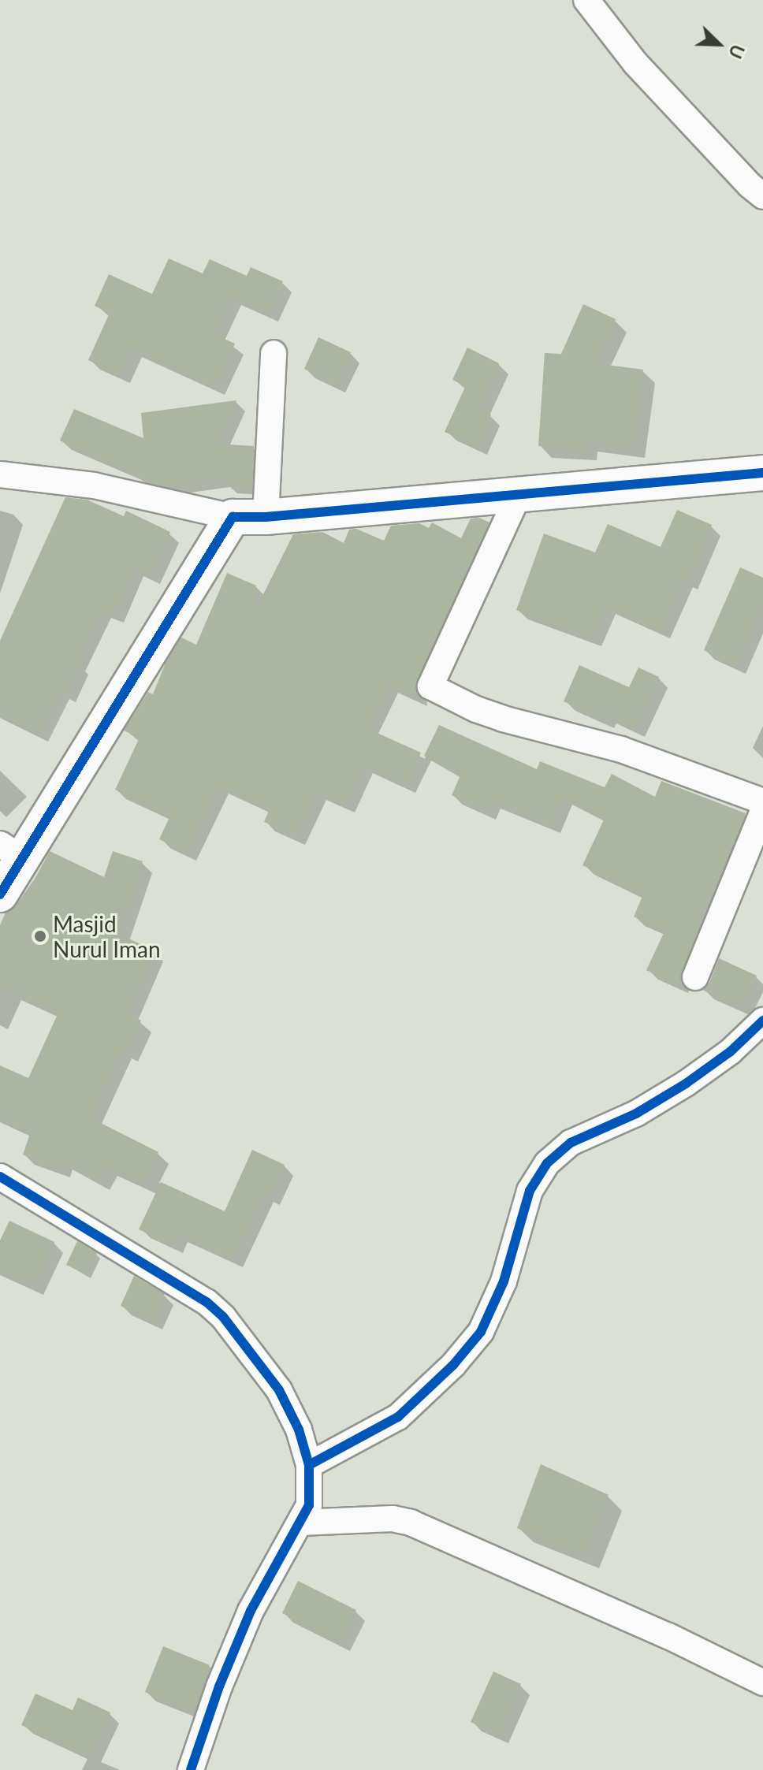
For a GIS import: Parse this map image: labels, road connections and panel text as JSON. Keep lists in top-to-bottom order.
{
  "places": ["Masjid Nurul Iman"],
  "north": "bottom right"
}
